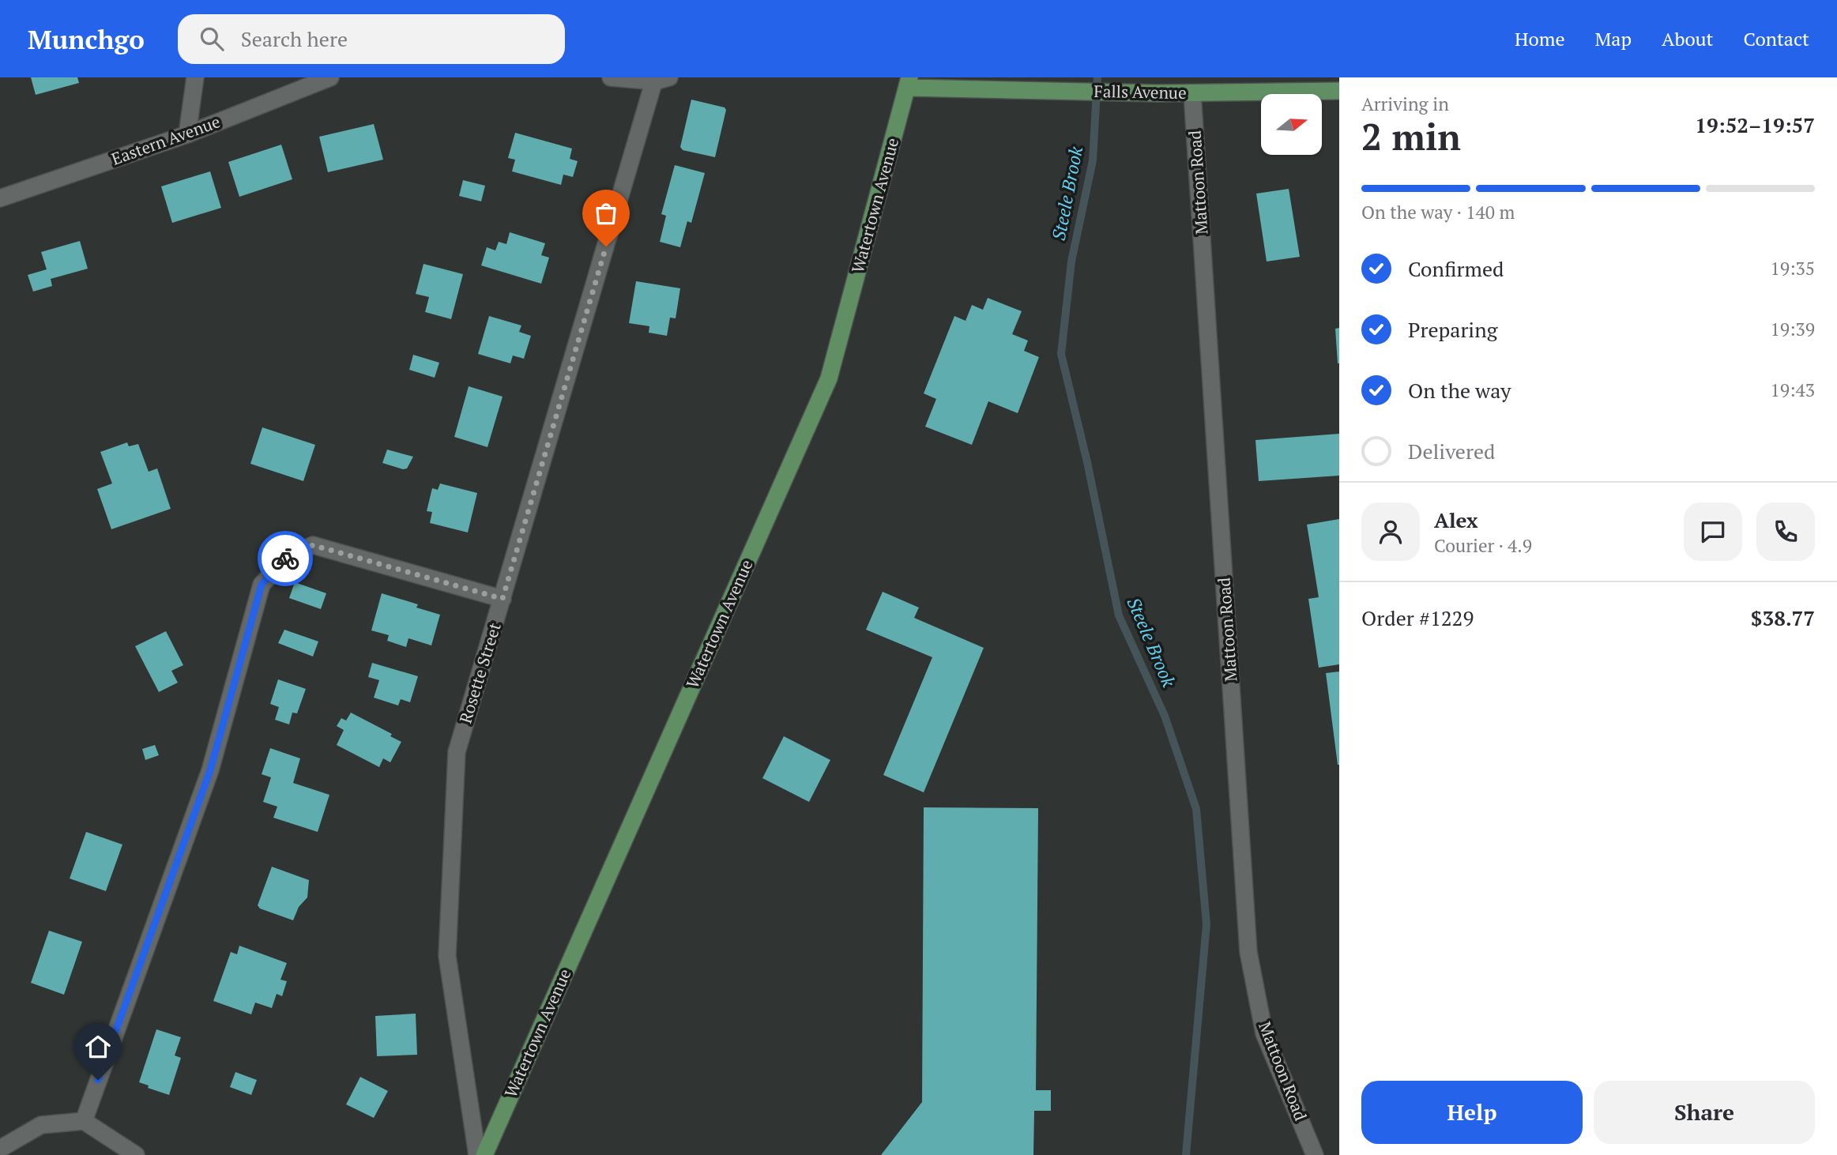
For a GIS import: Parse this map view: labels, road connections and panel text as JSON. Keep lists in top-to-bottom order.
{
  "streets": {
    "main road": ["Falls Avenue", "Watertown Avenue"],
    "street": ["Eastern Avenue", "Mattoon Road", "Rosette Street"]
  },
  "crossings": [
    ["Falls Avenue", "Mattoon Road"],
    ["Falls Avenue", "Watertown Avenue"]
  ],
  "water": ["Steele Brook"],
  "north": "right",
  "page": {
    "header": "Munchgo",
    "search": "Search here",
    "nav": [
      "Home",
      "Map",
      "About",
      "Contact"
    ],
    "heading": ["2 min", "Arriving in", "19:52–19:57"],
    "panel": [
      "Alex",
      "Courier · 4.9",
      "Order #1229",
      "$38.77"
    ],
    "bar": "On the way · 140 m",
    "list": [
      ["Confirmed", "19:35"],
      ["Preparing", "19:39"],
      ["On the way", "19:43"],
      "Delivered"
    ],
    "buttons": ["Help", "Share"]
  }
}
